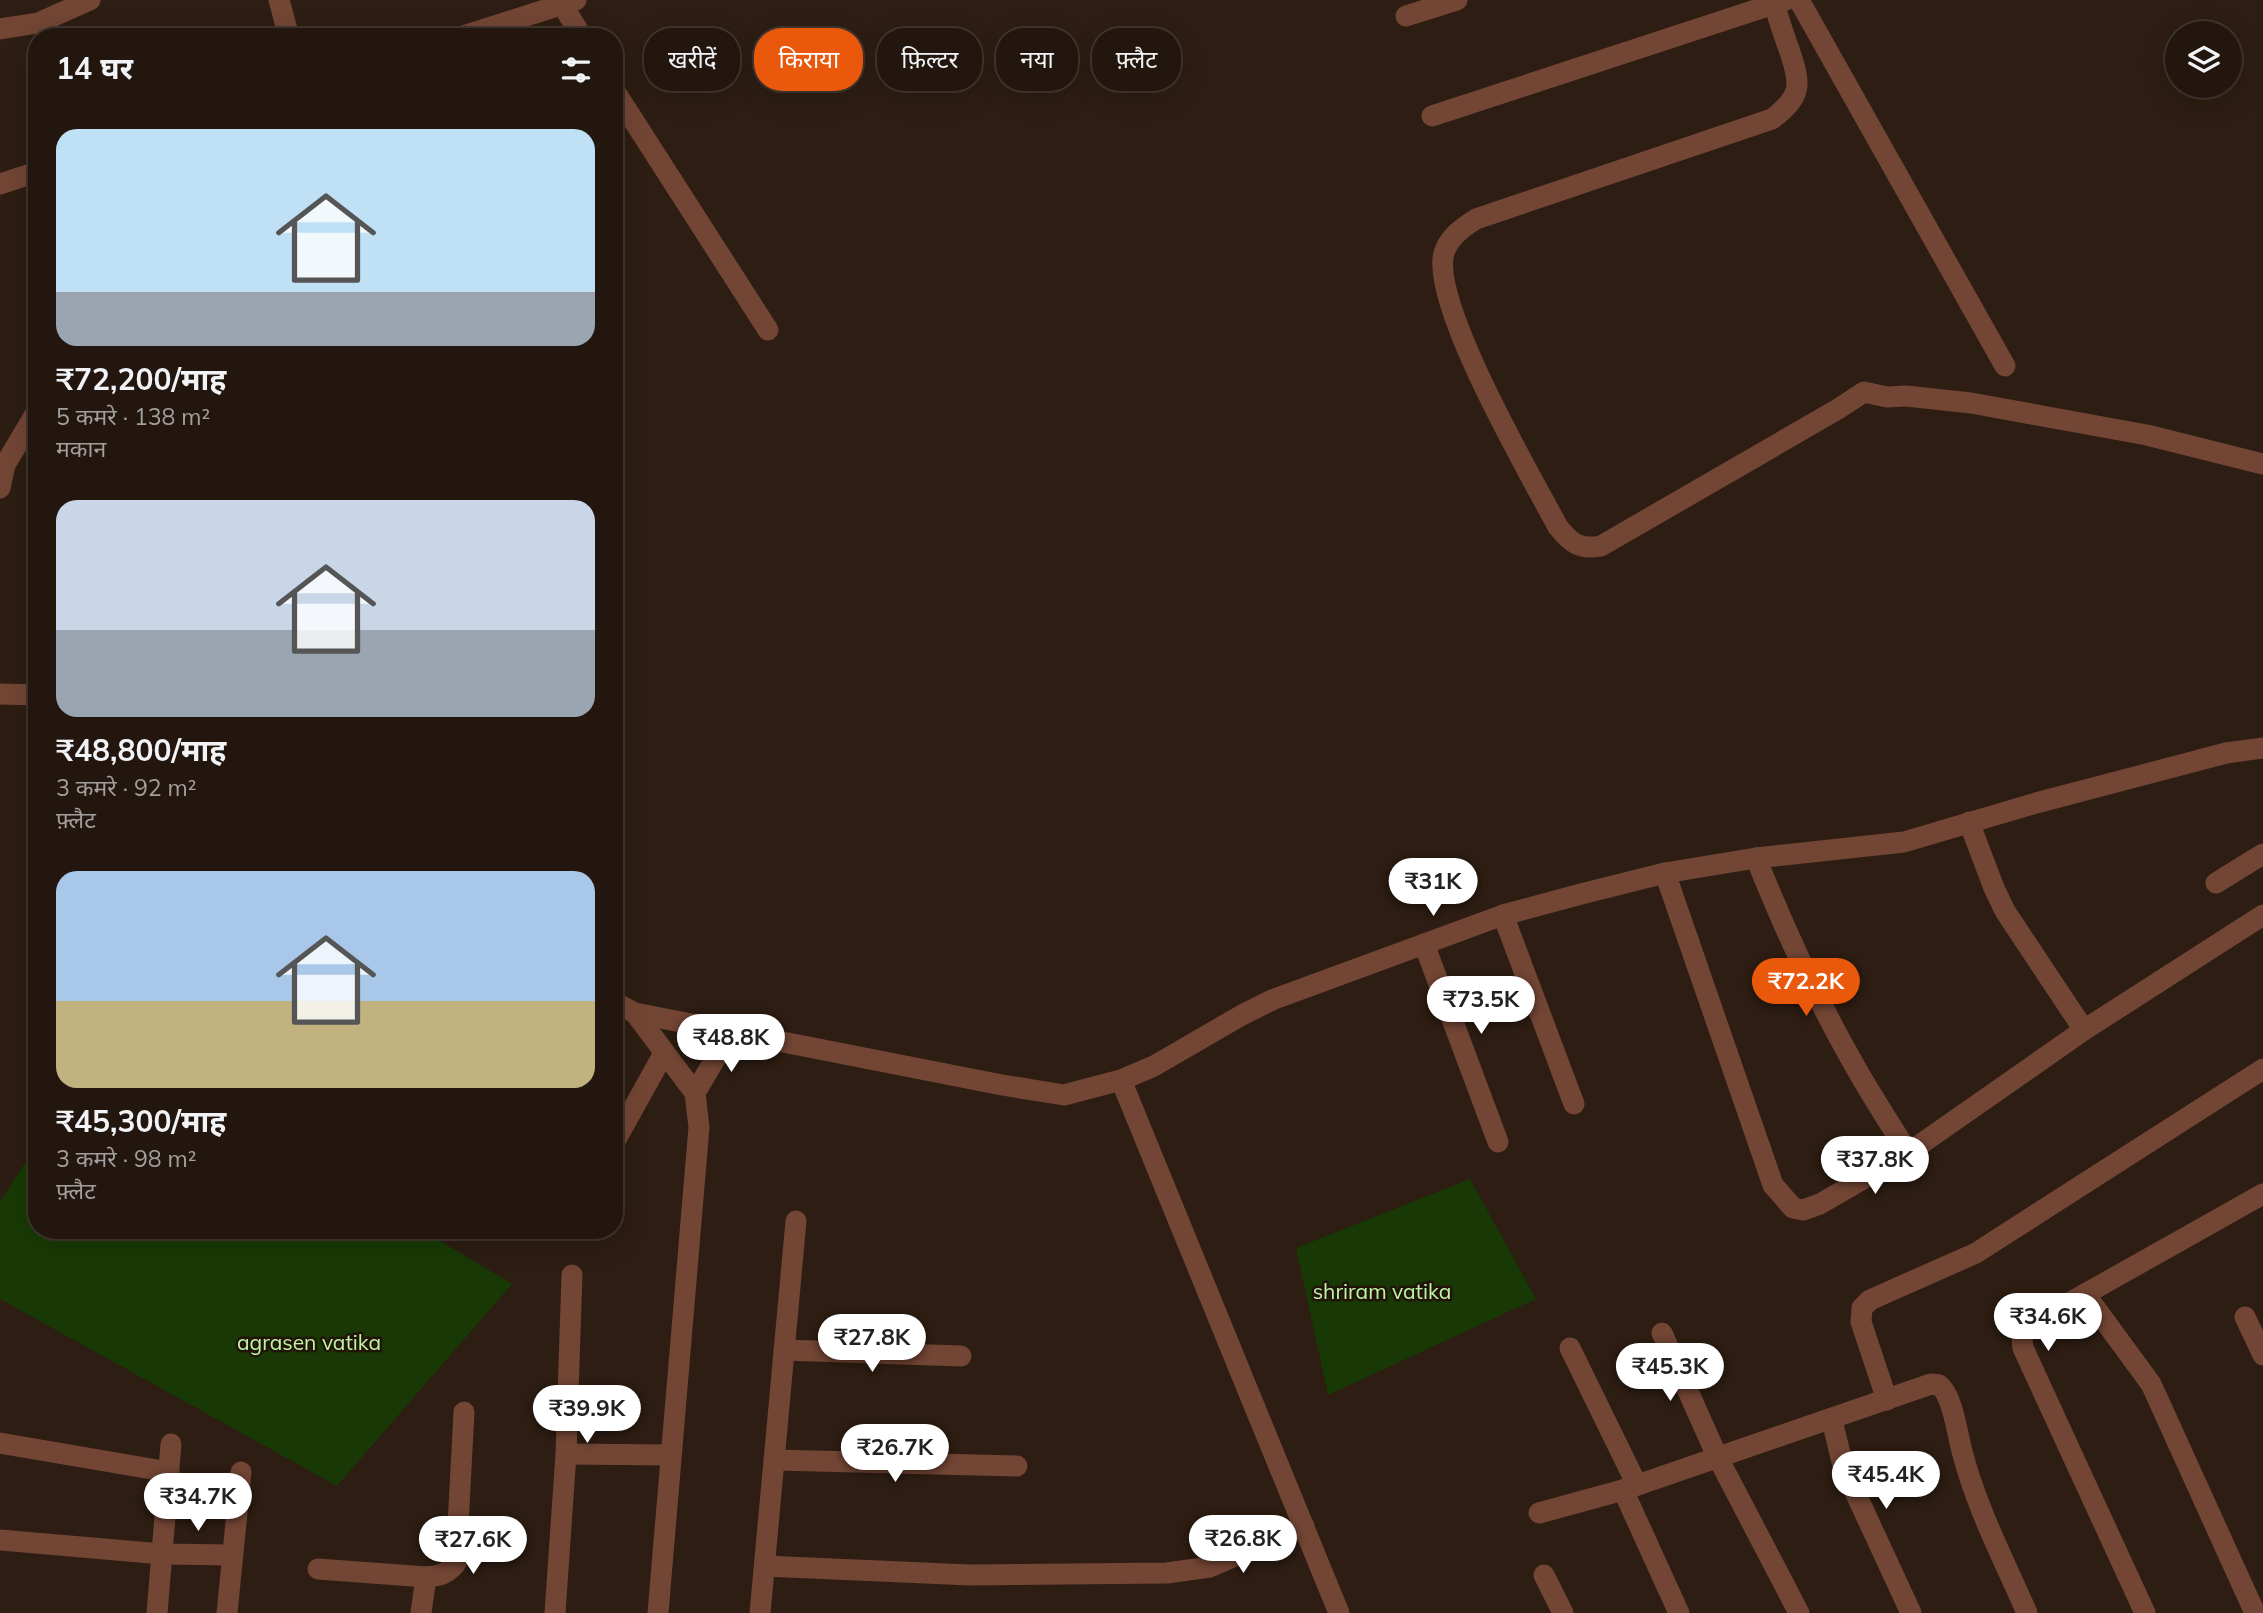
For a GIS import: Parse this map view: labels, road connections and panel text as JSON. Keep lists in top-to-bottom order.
{
  "parks": ["shriram vatika", "agrasen vatika"],
  "page": {
    "chip": [
      "खरीदें",
      "किराया",
      "फ़िल्टर",
      "नया",
      "फ़्लैट"
    ],
    "heading": "14 घर",
    "list": [
      {
        "name": "₹72,200/माह",
        "note": "5 कमरे · 138 m² · मकान"
      },
      {
        "name": "₹48,800/माह",
        "note": "3 कमरे · 92 m² · फ़्लैट"
      },
      {
        "name": "₹45,300/माह",
        "note": "3 कमरे · 98 m² · फ़्लैट"
      }
    ],
    "price": [
      "₹31K",
      "₹72.2K",
      "₹73.5K",
      "₹48.8K",
      "₹37.8K",
      "₹34.6K",
      "₹27.8K",
      "₹45.3K",
      "₹39.9K",
      "₹26.7K",
      "₹45.4K",
      "₹34.7K",
      "₹26.8K",
      "₹27.6K"
    ]
  }
}
